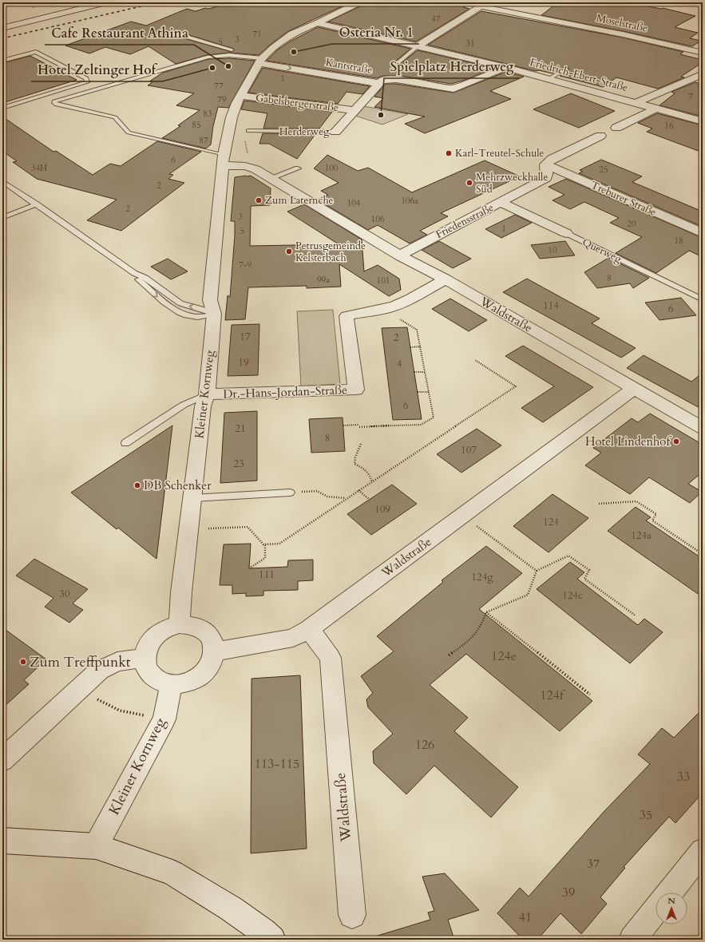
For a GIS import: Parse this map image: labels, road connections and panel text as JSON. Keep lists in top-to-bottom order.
{
  "streets": {
    "street": [
      "Moselstraße",
      "Kantstraße",
      "Friedrich-Ebert-Straße",
      "Gabelsbergerstraße",
      "Herderweg",
      "Treburer Straße",
      "Friedensstraße",
      "Querweg",
      "Waldstraße",
      "Dr.-Hans-Jordan-Straße",
      "Kleiner Kornweg"
    ]
  },
  "crossings": [
    ["Kantstraße", "Friedrich-Ebert-Straße"],
    ["Kantstraße", "Herderweg"],
    ["Gabelsbergerstraße", "Herderweg"],
    ["Treburer Straße", "Friedensstraße"],
    ["Friedensstraße", "Querweg"],
    ["Friedensstraße", "Waldstraße"],
    ["Waldstraße", "Dr.-Hans-Jordan-Straße"],
    ["Waldstraße", "Kleiner Kornweg"],
    ["Dr.-Hans-Jordan-Straße", "Kleiner Kornweg"]
  ],
  "one_way": ["Kantstraße"],
  "places": [
    "Osteria Nr. 1",
    "Cafe Restaurant Athina",
    "Hotel Zeltinger Hof",
    "Spielplatz Herderweg",
    "Karl-Treutel-Schule",
    "Mehrzweckhalle Süd",
    "Zum Laternche",
    "Petrusgemeinde Kelsterbach",
    "Hotel Lindenhof",
    "DB Schenker",
    "Zum Treffpunkt"
  ],
  "house_numbers": [
    "47",
    "71",
    "3",
    "5",
    "31",
    "1",
    "77",
    "7",
    "79",
    "83",
    "85",
    "16",
    "87",
    "6",
    "34H",
    "100",
    "25",
    "2",
    "106a",
    "104",
    "2",
    "3",
    "106",
    "20",
    "1",
    "5",
    "18",
    "10",
    "7-9",
    "8",
    "99a",
    "101",
    "114",
    "6",
    "17",
    "2",
    "19",
    "4",
    "6",
    "21",
    "8",
    "107",
    "23",
    "109",
    "124",
    "124a",
    "111",
    "124g",
    "30",
    "124c",
    "124e",
    "124f",
    "126",
    "113-115",
    "33",
    "35",
    "37",
    "39",
    "41"
  ],
  "north": "top"
}
